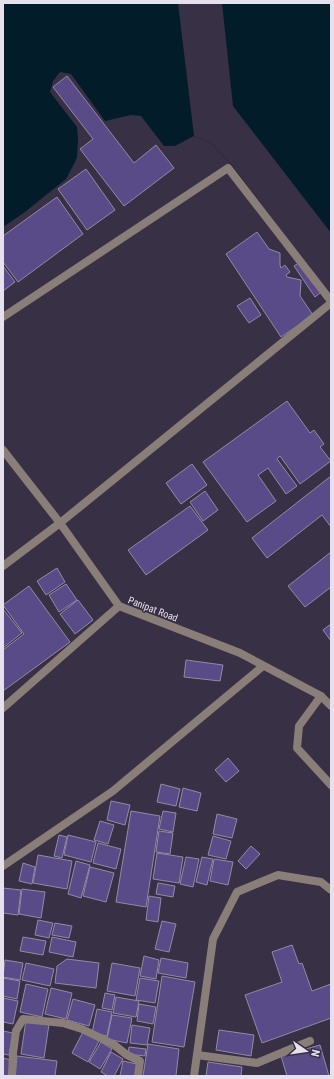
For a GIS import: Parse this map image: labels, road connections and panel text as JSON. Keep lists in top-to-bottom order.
{
  "streets": {
    "street": ["Panipat Road"]
  },
  "north": "right"
}
